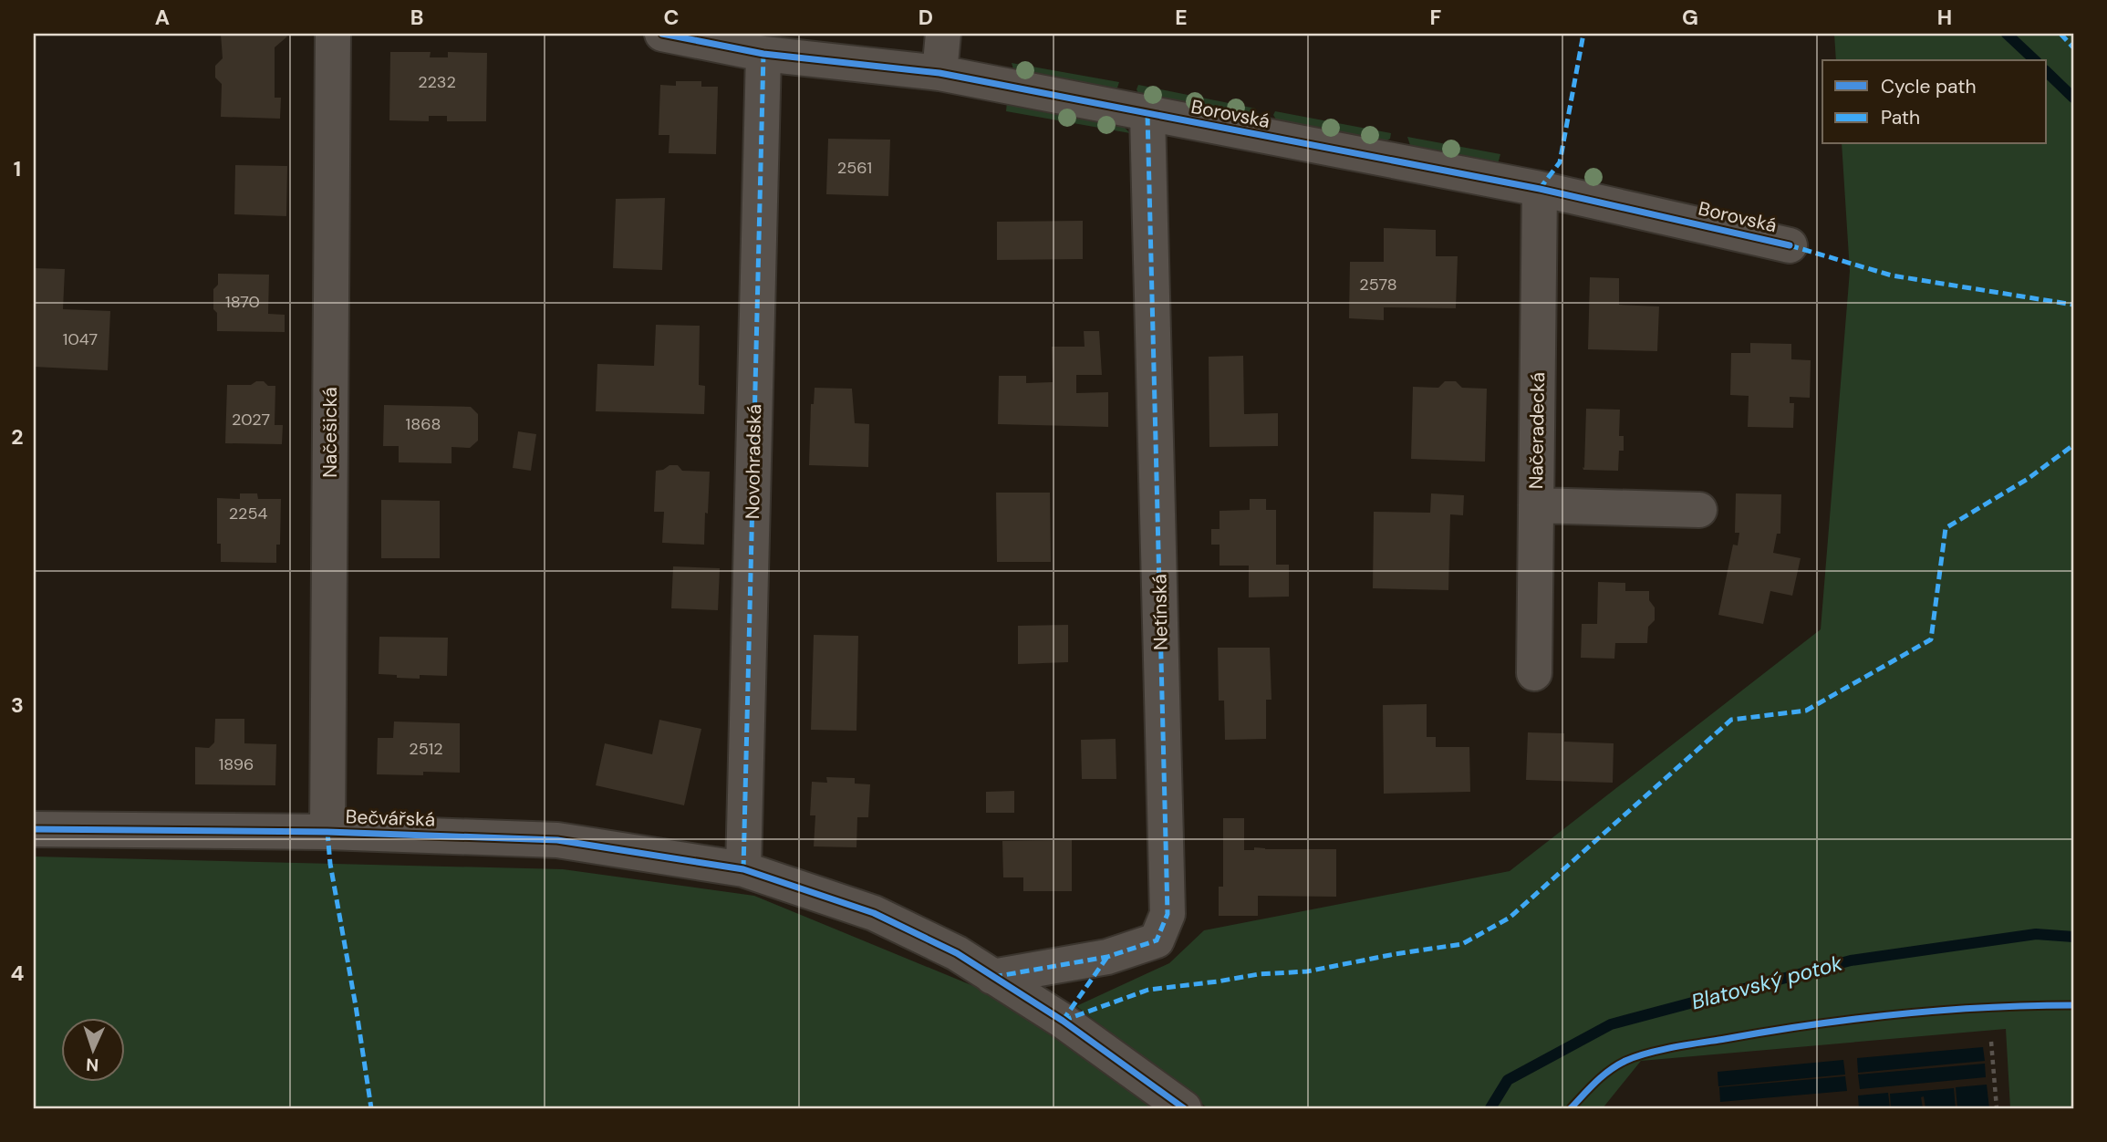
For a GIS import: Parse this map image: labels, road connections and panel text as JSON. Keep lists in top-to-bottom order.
{
  "streets": {
    "street": [
      "Borovská",
      "Načeradecká",
      "Načešická",
      "Novohradská",
      "Netínská",
      "Bečvářská"
    ]
  },
  "crossings": [
    ["Borovská", "Načeradecká"],
    ["Borovská", "Novohradská"],
    ["Borovská", "Netínská"],
    ["Načešická", "Bečvářská"],
    ["Novohradská", "Bečvářská"],
    ["Netínská", "Bečvářská"]
  ],
  "water": ["Blatovský potok"],
  "house_numbers": [
    "2232",
    "2561",
    "2578",
    "1870",
    "1047",
    "2027",
    "1868",
    "2254",
    "2512",
    "1896"
  ],
  "legend": ["Cycle path", "Path"],
  "north": "bottom",
  "grid": {
    "columns": [
      "A",
      "B",
      "C",
      "D",
      "E",
      "F",
      "G",
      "H"
    ],
    "rows": [
      "1",
      "2",
      "3",
      "4"
    ]
  }
}
